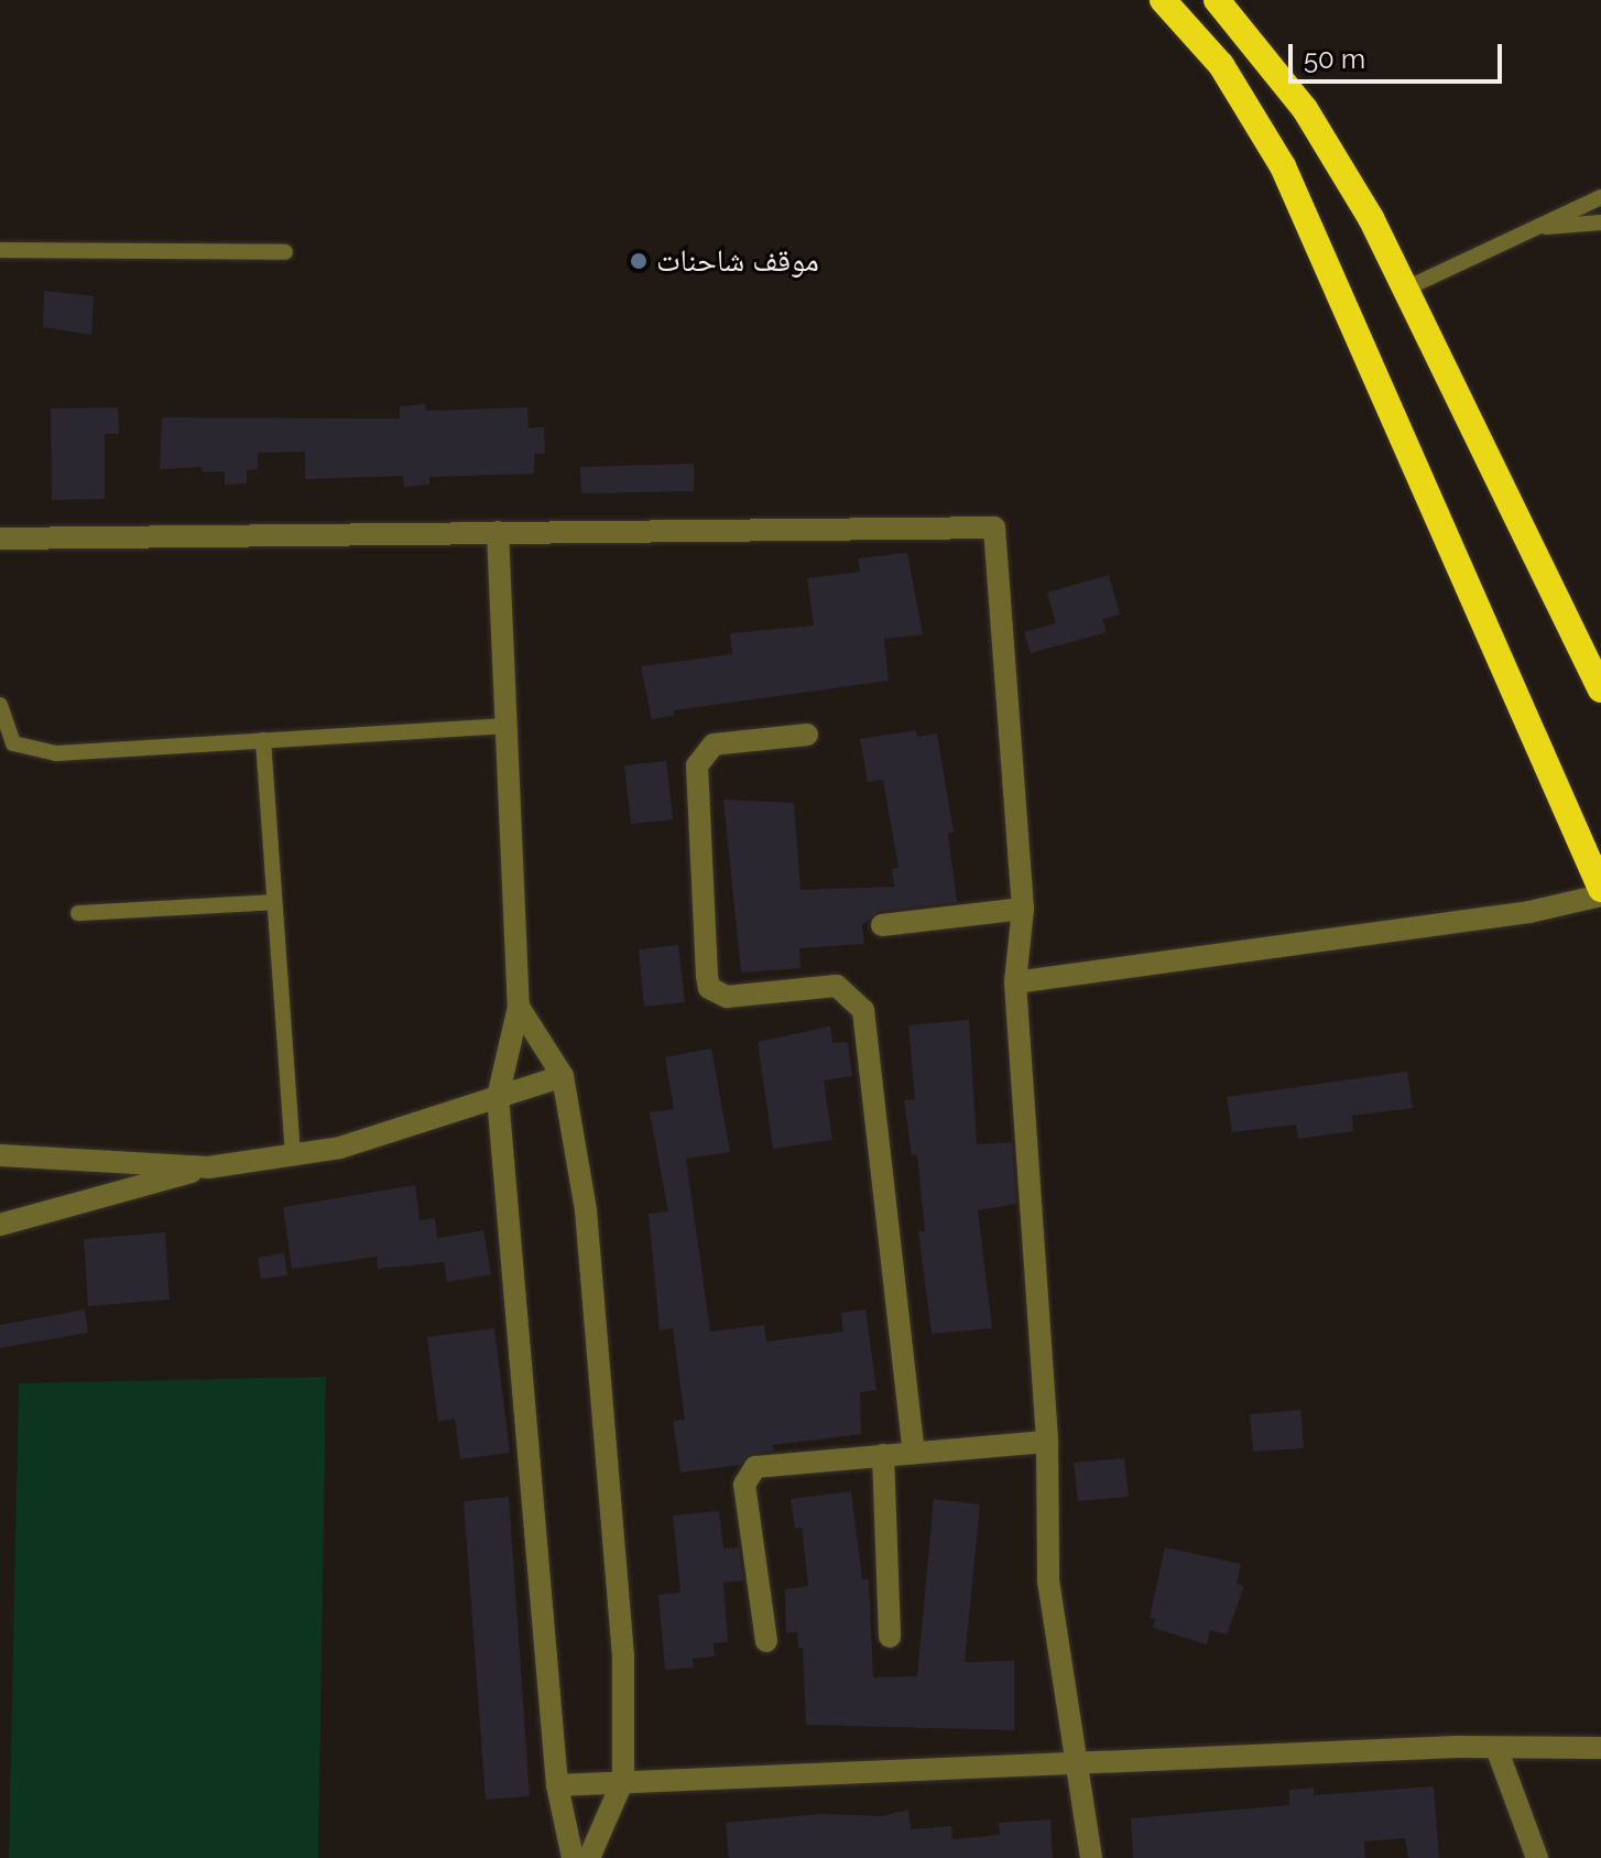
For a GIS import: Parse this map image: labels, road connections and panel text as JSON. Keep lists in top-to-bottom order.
{
  "places": ["موقف شاحنات"],
  "scale_bar": "50 m"
}
